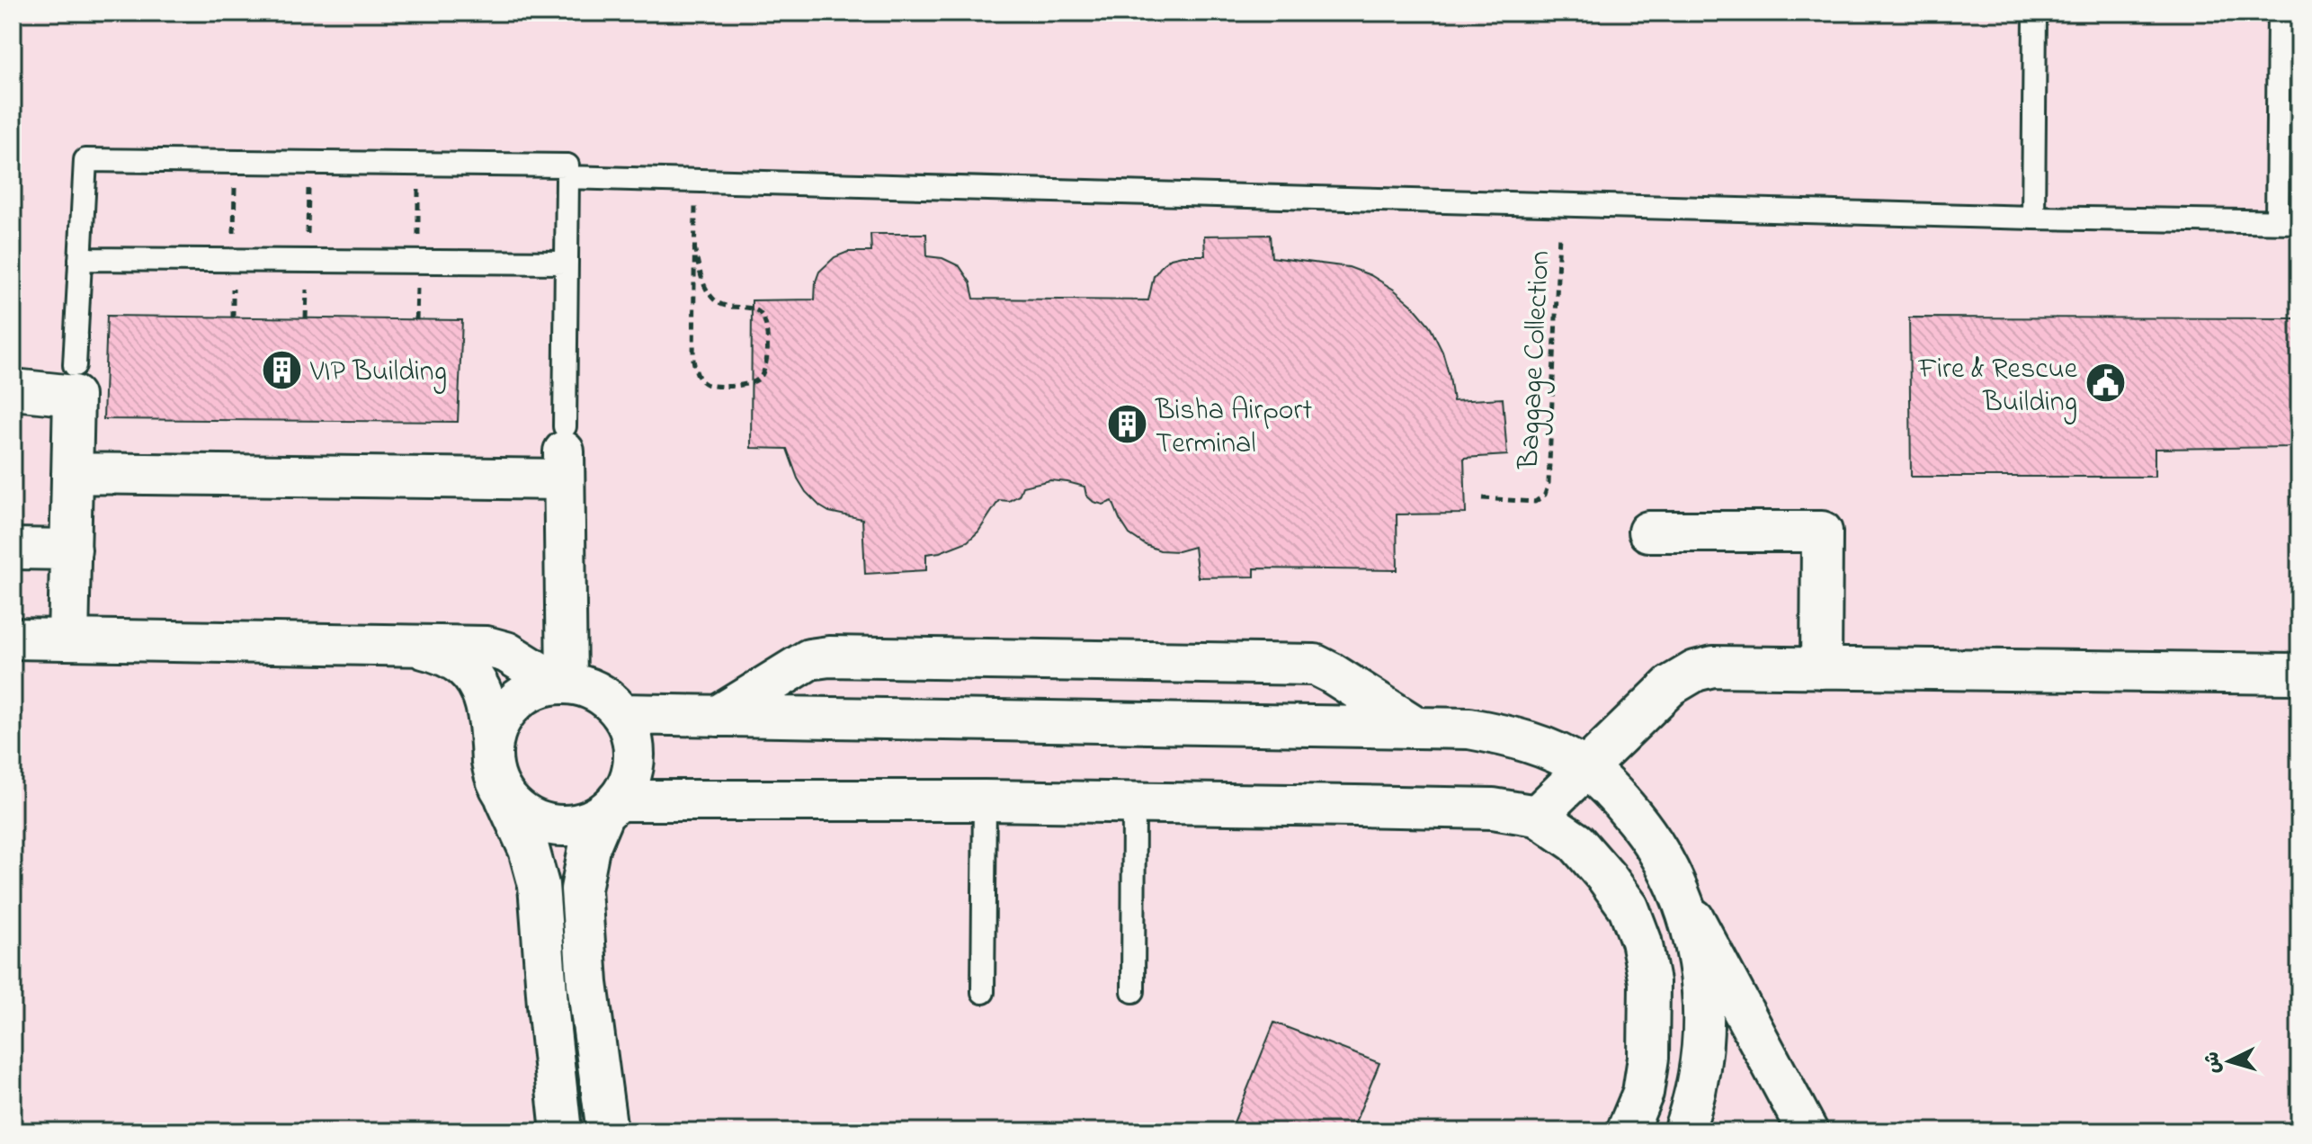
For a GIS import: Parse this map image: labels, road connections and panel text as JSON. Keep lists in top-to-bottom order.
{
  "streets": {
    "path": ["Baggage Collection"]
  },
  "places": {
    "building": ["VIP Building", "Bisha Airport Terminal"],
    "public building": ["Fire & Rescue Building"]
  },
  "north": "left"
}
